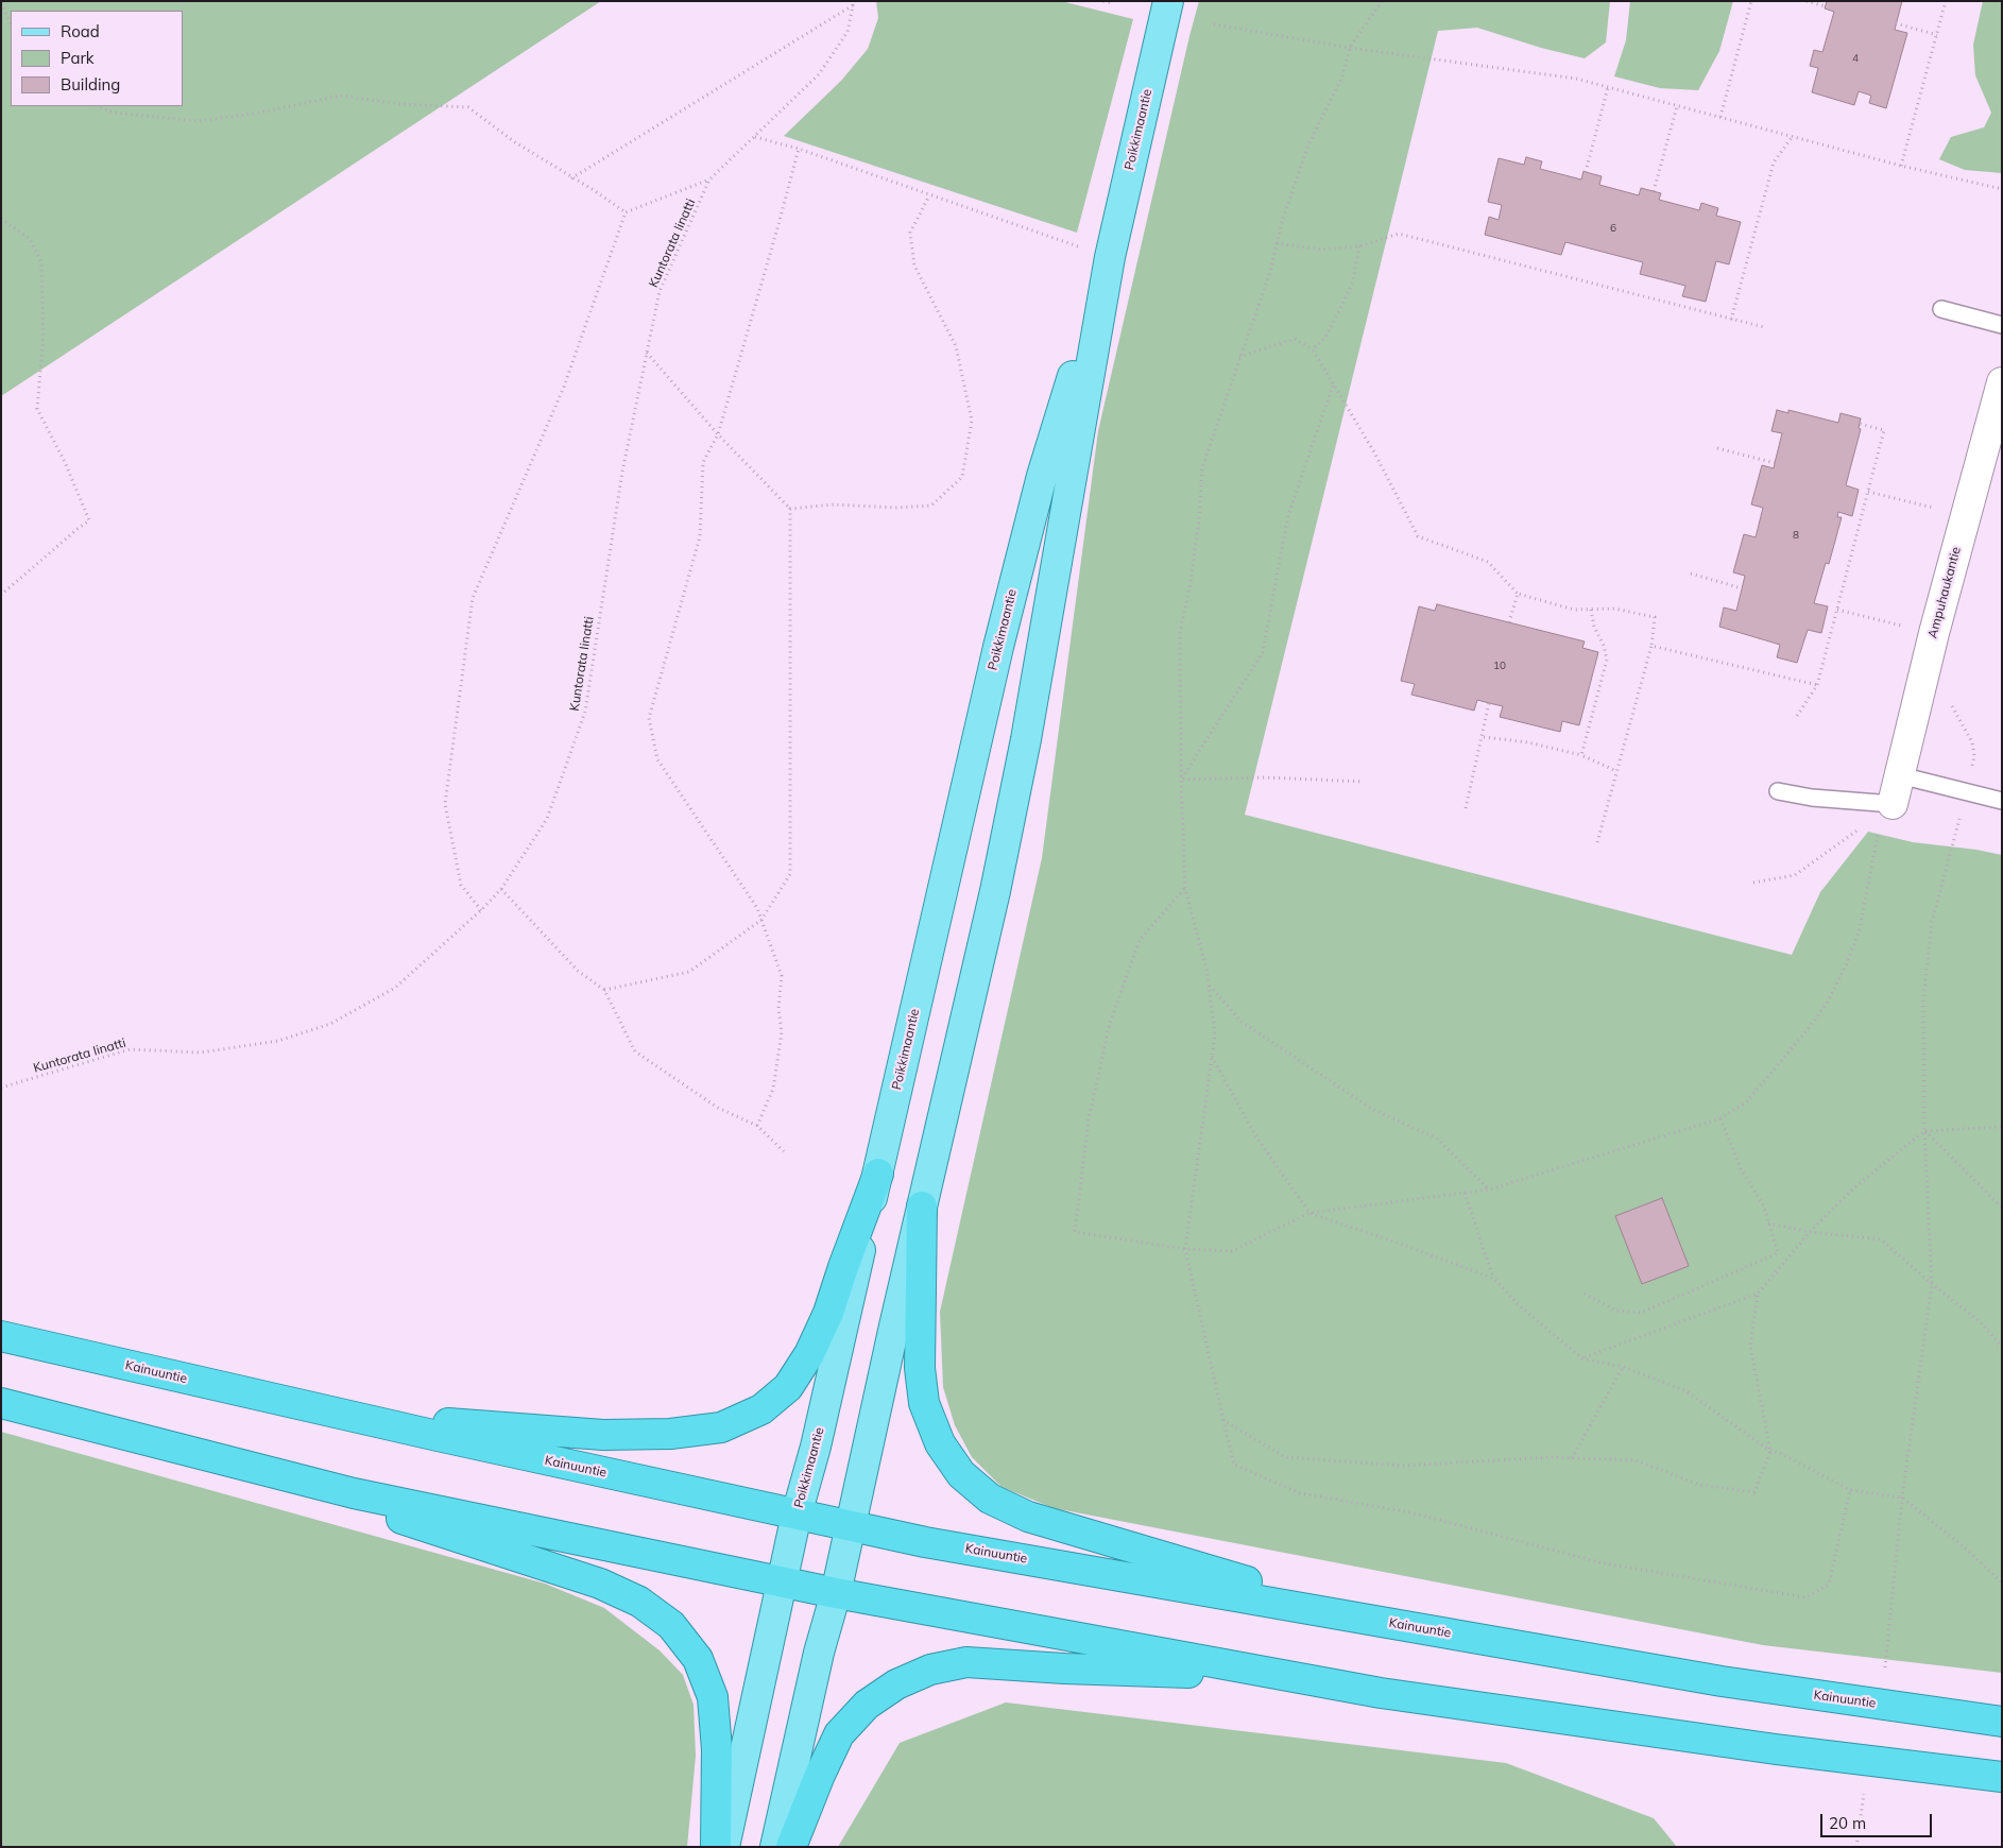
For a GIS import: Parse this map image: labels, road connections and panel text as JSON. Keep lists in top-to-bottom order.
{
  "streets": {
    "highway": ["Kainuuntie"],
    "main road": ["Poikkimaantie"],
    "street": ["Ampuhaukantie"],
    "path": ["Kuntorata Iinatti"]
  },
  "crossings": [
    ["Poikkimaantie", "Kainuuntie"]
  ],
  "house_numbers": [
    "4",
    "6",
    "8",
    "10"
  ],
  "legend": ["Road", "Park", "Building"],
  "scale_bar": "20 m"
}
